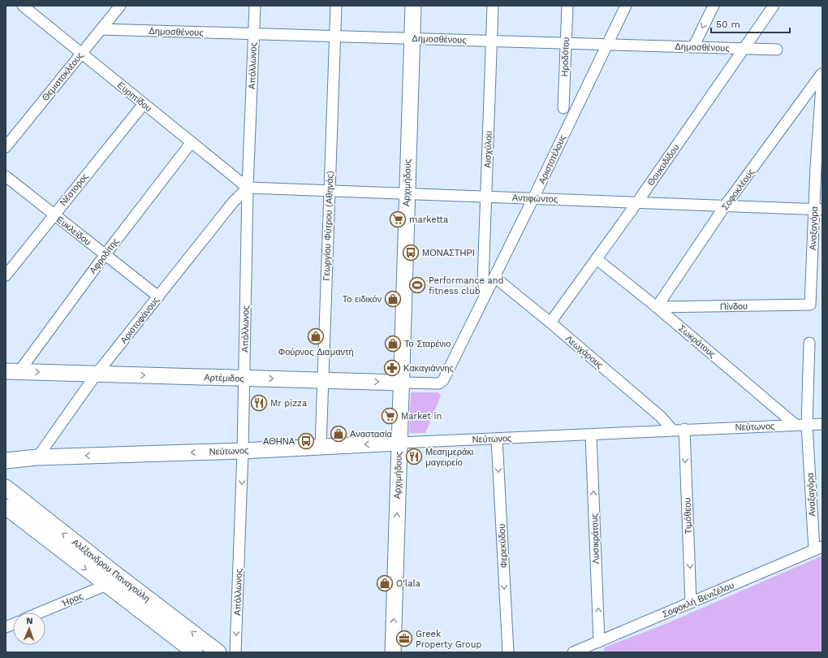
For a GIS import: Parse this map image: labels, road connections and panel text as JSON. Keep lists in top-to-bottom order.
{
  "streets": {
    "street": [
      "Δημοσθένους",
      "Ηροδότου",
      "Απόλλωνος",
      "Θεμιστοκλέους",
      "Ευριπίδου",
      "Αισχύλου",
      "Αριστοτέλους",
      "Θουκυδίδου",
      "Αρχιμήδους",
      "Νέστορος",
      "Σοφοκλέους",
      "Αντιφώντος",
      "Γεωργίου Φύτρου (Αθηνάς)",
      "Αναξαγόρα",
      "Ευκλείδου",
      "Αφροδίτης",
      "Πίνδου",
      "Αριστοφάνους",
      "Σωκράτους",
      "Λεωχάρους",
      "Αρτέμιδος",
      "Νεύτωνος",
      "Τιμόθεου",
      "Λυσικράτους",
      "Φερεκύδου",
      "Αλέξανδρου Παναγούλη",
      "Ήρας",
      "Σοφοκλή Βενιζέλου"
    ]
  },
  "crossings": [
    ["Δημοσθένους", "Ηροδότου"],
    ["Δημοσθένους", "Απόλλωνος"],
    ["Δημοσθένους", "Θεμιστοκλέους"],
    ["Δημοσθένους", "Αισχύλου"],
    ["Δημοσθένους", "Αριστοτέλους"],
    ["Δημοσθένους", "Θουκυδίδου"],
    ["Δημοσθένους", "Αρχιμήδους"],
    ["Δημοσθένους", "Γεωργίου Φύτρου (Αθηνάς)"],
    ["Απόλλωνος", "Ευριπίδου"],
    ["Απόλλωνος", "Αντιφώντος"],
    ["Απόλλωνος", "Αριστοφάνους"],
    ["Απόλλωνος", "Αρτέμιδος"],
    ["Απόλλωνος", "Νεύτωνος"],
    ["Θεμιστοκλέους", "Ευριπίδου"],
    ["Ευριπίδου", "Νέστορος"],
    ["Ευριπίδου", "Αντιφώντος"],
    ["Ευριπίδου", "Αφροδίτης"],
    ["Ευριπίδου", "Αριστοφάνους"],
    ["Αισχύλου", "Αριστοτέλους"],
    ["Αισχύλου", "Αντιφώντος"],
    ["Αριστοτέλους", "Αντιφώντος"],
    ["Αριστοτέλους", "Λεωχάρους"],
    ["Αριστοτέλους", "Αρτέμιδος"],
    ["Θουκυδίδου", "Αντιφώντος"],
    ["Θουκυδίδου", "Σωκράτους"],
    ["Θουκυδίδου", "Λεωχάρους"],
    ["Αρχιμήδους", "Αντιφώντος"],
    ["Αρχιμήδους", "Αρτέμιδος"],
    ["Αρχιμήδους", "Νεύτωνος"],
    ["Νέστορος", "Ευκλείδου"],
    ["Σοφοκλέους", "Αντιφώντος"],
    ["Σοφοκλέους", "Αναξαγόρα"],
    ["Σοφοκλέους", "Πίνδου"],
    ["Σοφοκλέους", "Σωκράτους"],
    ["Αντιφώντος", "Γεωργίου Φύτρου (Αθηνάς)"],
    ["Αντιφώντος", "Αναξαγόρα"],
    ["Αντιφώντος", "Αριστοφάνους"],
    ["Γεωργίου Φύτρου (Αθηνάς)", "Αρτέμιδος"],
    ["Γεωργίου Φύτρου (Αθηνάς)", "Νεύτωνος"],
    ["Αναξαγόρα", "Πίνδου"],
    ["Αναξαγόρα", "Νεύτωνος"],
    ["Αναξαγόρα", "Σοφοκλή Βενιζέλου"],
    ["Ευκλείδου", "Αφροδίτης"],
    ["Ευκλείδου", "Αριστοφάνους"],
    ["Αφροδίτης", "Αρτέμιδος"],
    ["Πίνδου", "Σωκράτους"],
    ["Αριστοφάνους", "Αρτέμιδος"],
    ["Αριστοφάνους", "Νεύτωνος"],
    ["Σωκράτους", "Νεύτωνος"],
    ["Λεωχάρους", "Νεύτωνος"],
    ["Νεύτωνος", "Τιμόθεου"],
    ["Νεύτωνος", "Λυσικράτους"],
    ["Νεύτωνος", "Φερεκύδου"],
    ["Τιμόθεου", "Σοφοκλή Βενιζέλου"],
    ["Λυσικράτους", "Σοφοκλή Βενιζέλου"],
    ["Αλέξανδρου Παναγούλη", "Ήρας"]
  ],
  "one_way": [
    "Αρτέμιδος",
    "Τιμόθεου",
    "Λυσικράτους",
    "Φερεκύδου"
  ],
  "places": {
    "supermarket": ["marketta", "Market in"],
    "bus stop": ["ΜΟΝΑΣΤΗΡΙ", "ΑΘΗΝΑ"],
    "sports": ["Performance and fitness club"],
    "shop": [
      "Το ειδικόν",
      "Φούρνος Διαμαντή",
      "Το Σταρένιο",
      "Αναστασία",
      "O'lala"
    ],
    "pharmacy": ["Κακαγιάννης"],
    "restaurant": ["Mr pizza", "Μεσημεράκι μαγειρείο"],
    "office": ["Greek Property Group"]
  },
  "scale_bar": "50 m",
  "north": "top"
}
